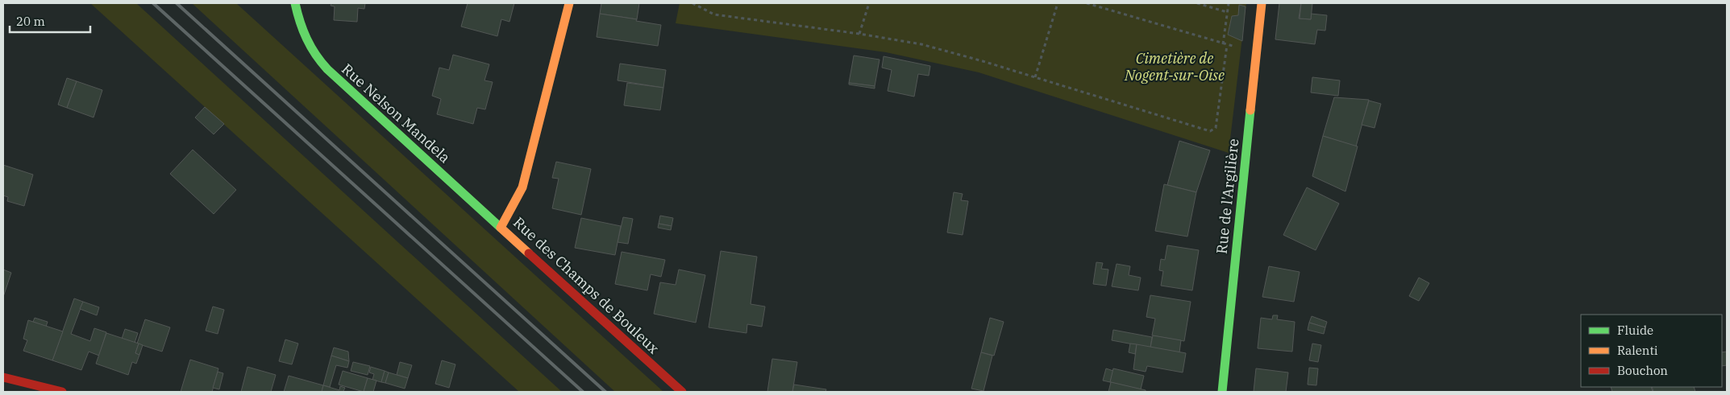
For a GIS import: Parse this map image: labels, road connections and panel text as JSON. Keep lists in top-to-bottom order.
{
  "streets": {
    "street": ["Rue Nelson Mandela", "Rue de l'Argilière", "Rue des Champs de Bouleux"]
  },
  "crossings": [
    ["Rue Nelson Mandela", "Rue des Champs de Bouleux"]
  ],
  "parks": ["Cimetière de Nogent-sur-Oise"],
  "legend": ["Fluide", "Ralenti", "Bouchon"],
  "scale_bar": "20 m"
}
